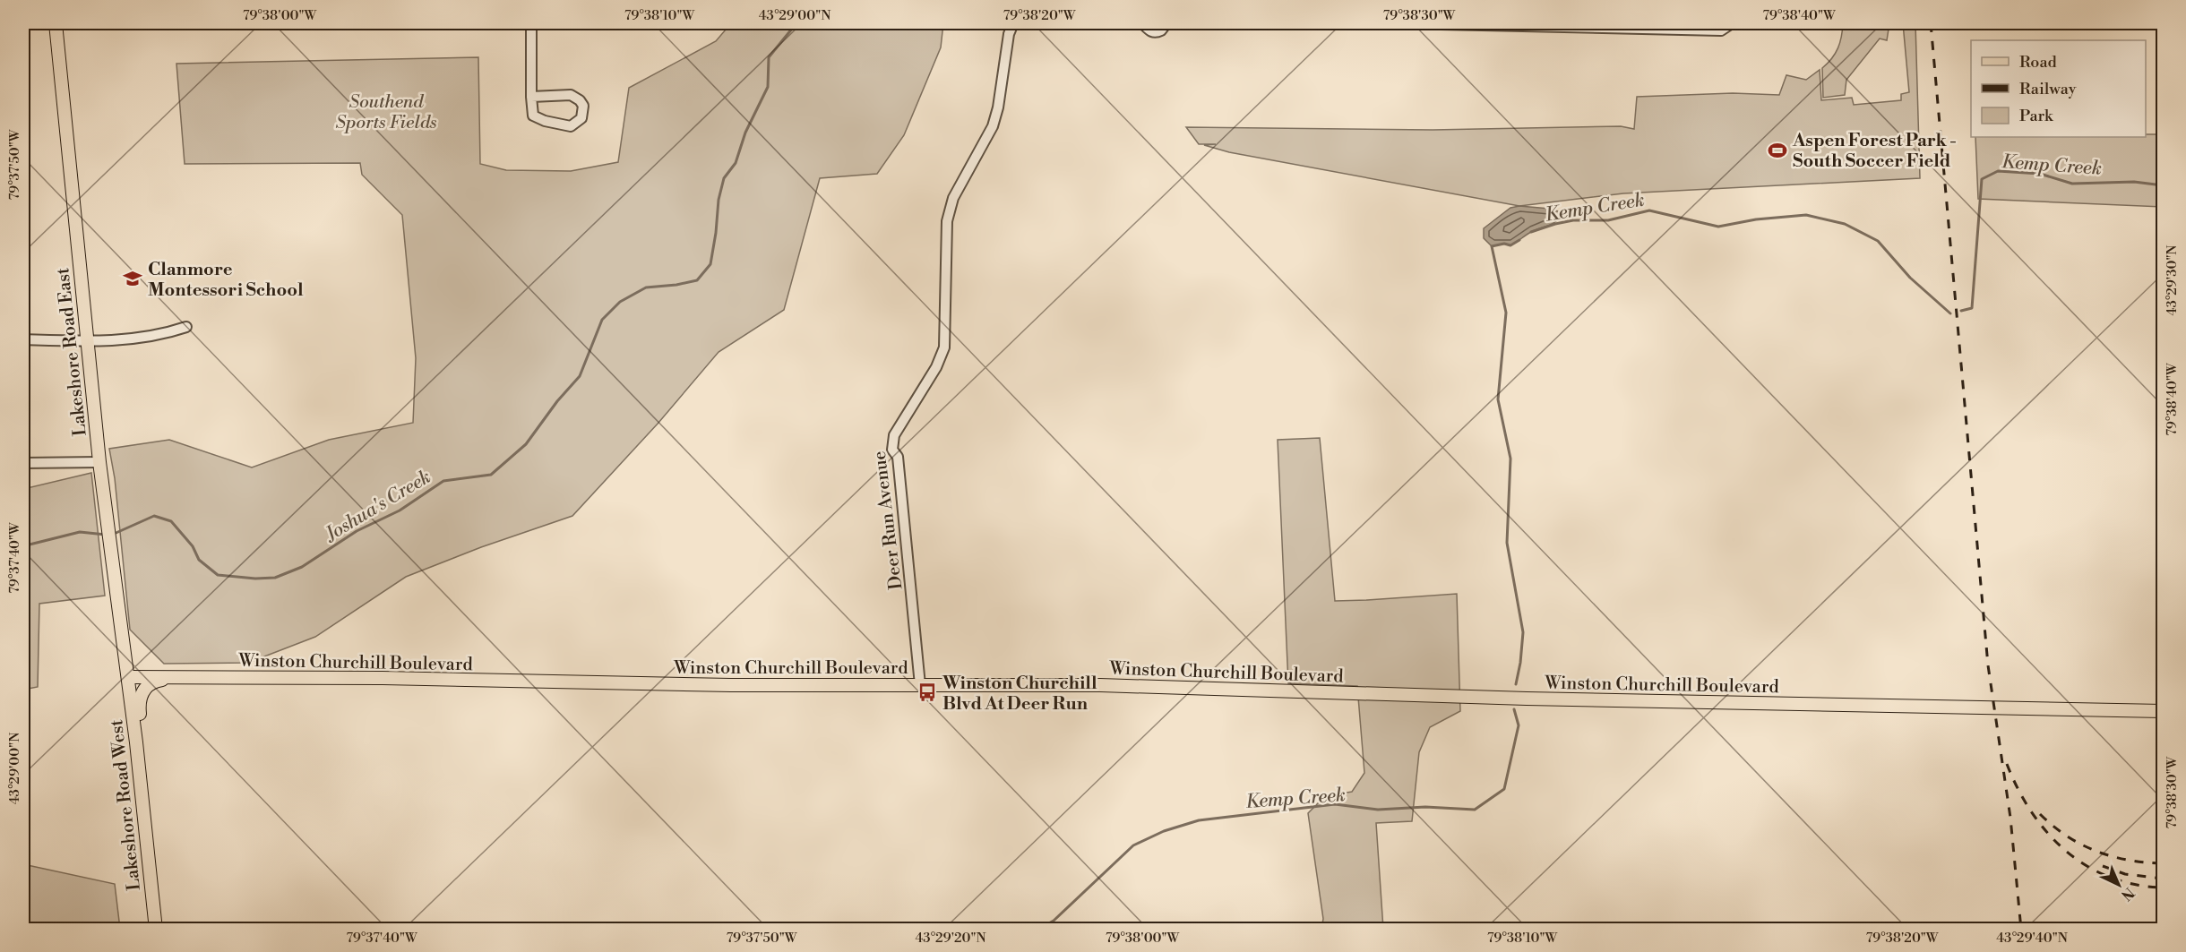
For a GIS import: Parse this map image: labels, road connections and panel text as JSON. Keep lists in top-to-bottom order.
{
  "streets": {
    "main road": ["Lakeshore Road East", "Winston Churchill Boulevard", "Lakeshore Road West"],
    "street": ["Deer Run Avenue"]
  },
  "crossings": [
    ["Lakeshore Road East", "Winston Churchill Boulevard"],
    ["Lakeshore Road East", "Lakeshore Road West"],
    ["Deer Run Avenue", "Winston Churchill Boulevard"],
    ["Winston Churchill Boulevard", "Lakeshore Road West"]
  ],
  "water": ["Kemp Creek", "Joshua's Creek"],
  "parks": ["Southend Sports Fields"],
  "places": {
    "sports": ["Aspen Forest Park - South Soccer Field"],
    "school or university": ["Clanmore Montessori School"],
    "bus stop": ["Winston Churchill Blvd At Deer Run"]
  },
  "legend": ["Road", "Railway", "Park"],
  "north": "bottom right",
  "coordinates": [
    "79°38'00\"W",
    "79°38'10\"W",
    "43°29'00\"N",
    "79°38'20\"W",
    "79°38'30\"W",
    "79°38'40\"W",
    "79°37'50\"W",
    "43°29'30\"N",
    "79°37'40\"W",
    "43°29'20\"N",
    "43°29'40\"N"
  ]
}
